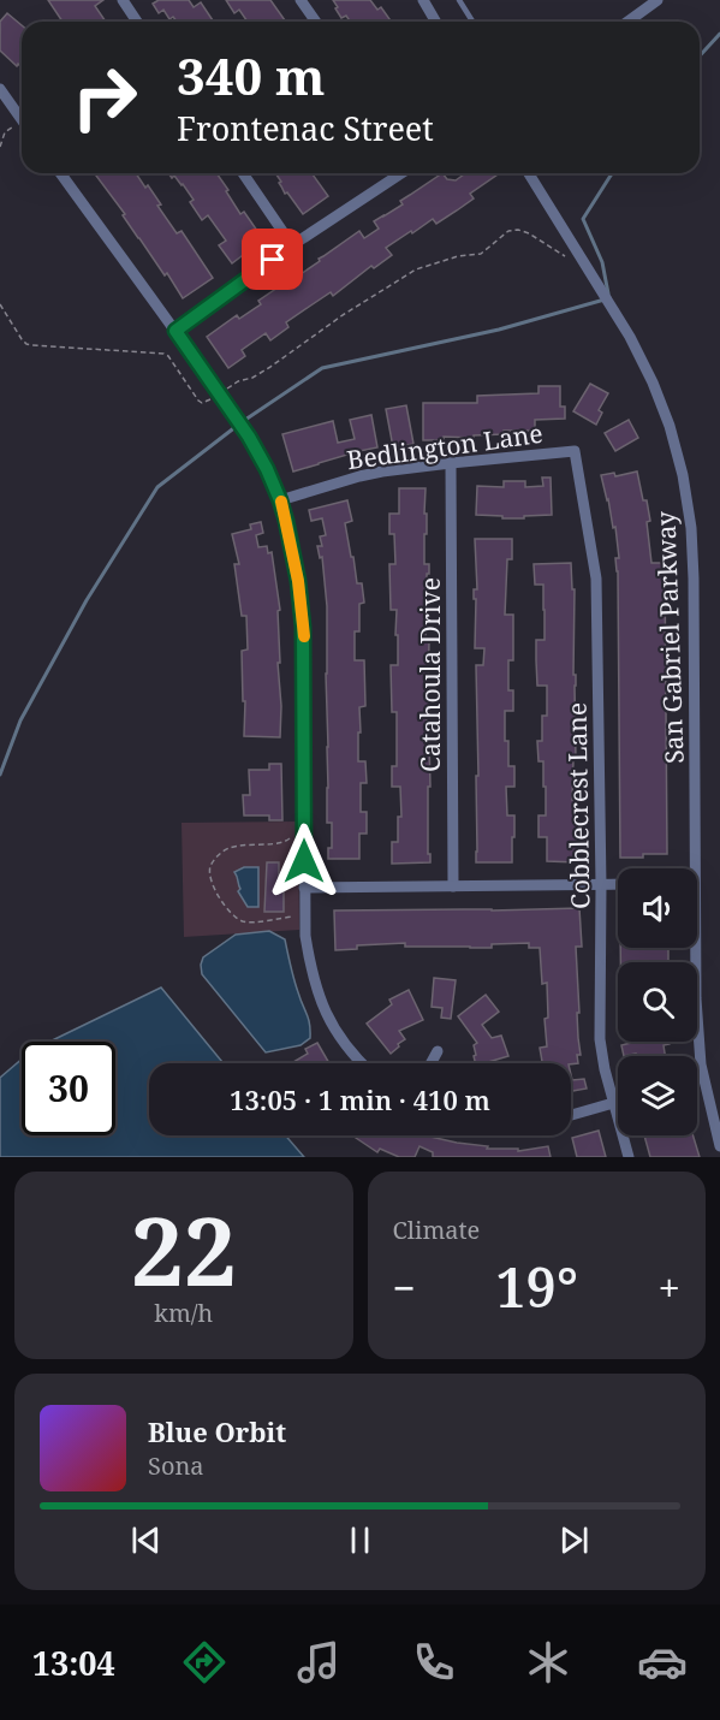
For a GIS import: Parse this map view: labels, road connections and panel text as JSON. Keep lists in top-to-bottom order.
{
  "streets": {
    "street": [
      "Bedlington Lane",
      "San Gabriel Parkway",
      "Catahoula Drive",
      "Cobblecrest Lane"
    ]
  },
  "crossings": [
    ["Bedlington Lane", "Catahoula Drive"],
    ["Bedlington Lane", "Cobblecrest Lane"]
  ],
  "page": {
    "turn": ["340 m", "Frontenac Street"],
    "limit": "30",
    "trip": "13:05 · 1 min · 410 m",
    "tile": [
      ["22", "km/h"],
      "Climate"
    ],
    "heat": ["−", "19°", "+"],
    "song": ["Blue Orbit", "Sona"],
    "tabs": "13:04"
  }
}
